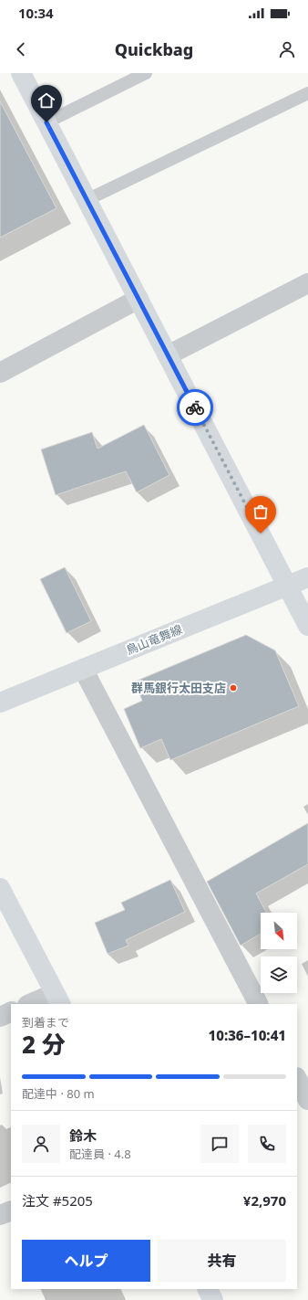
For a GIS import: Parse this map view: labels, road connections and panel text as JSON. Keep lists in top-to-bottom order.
{
  "streets": {
    "street": ["鳥山竜舞線"]
  },
  "places": ["群馬銀行太田支店"],
  "north": "bottom right",
  "page": {
    "status": "10:34",
    "header": "Quickbag",
    "heading": ["2 分", "到着まで", "10:36–10:41"],
    "panel": [
      "鈴木",
      "配達員 · 4.8",
      "注文 #5205",
      "¥2,970"
    ],
    "bar": "配達中 · 80 m",
    "buttons": ["ヘルプ", "共有"]
  }
}
